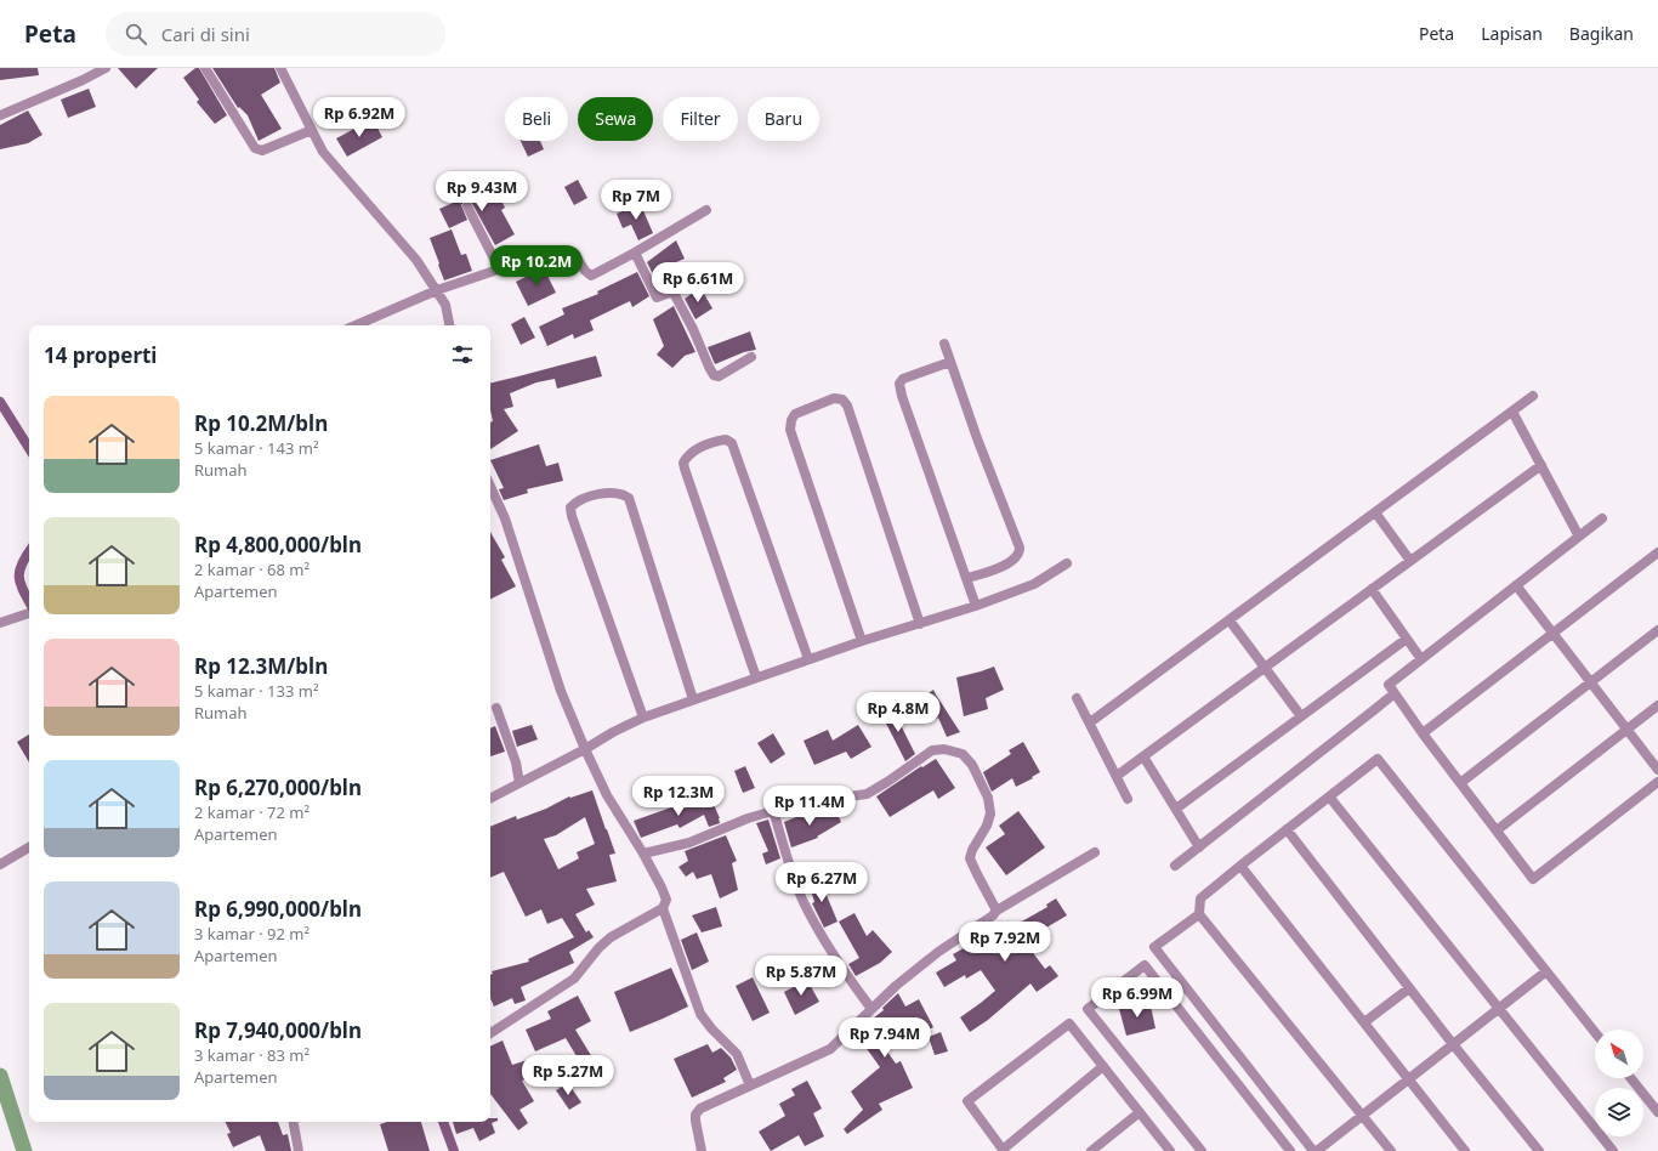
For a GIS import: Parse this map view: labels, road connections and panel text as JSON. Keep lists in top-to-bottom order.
{
  "north": "top left",
  "page": {
    "header": "Peta",
    "search": "Cari di sini",
    "nav": ["Peta", "Lapisan", "Bagikan"],
    "price": [
      "Rp 6.92M",
      "Rp 9.43M",
      "Rp 7M",
      "Rp 10.2M",
      "Rp 6.61M",
      "Rp 4.8M",
      "Rp 12.3M",
      "Rp 11.4M",
      "Rp 6.27M",
      "Rp 7.92M",
      "Rp 5.87M",
      "Rp 6.99M",
      "Rp 7.94M",
      "Rp 5.27M"
    ],
    "chip": [
      "Beli",
      "Sewa",
      "Filter",
      "Baru"
    ],
    "heading": "14 properti",
    "list": [
      {
        "name": "Rp 10.2M/bln",
        "note": "5 kamar · 143 m² · Rumah"
      },
      {
        "name": "Rp 4,800,000/bln",
        "note": "2 kamar · 68 m² · Apartemen"
      },
      {
        "name": "Rp 12.3M/bln",
        "note": "5 kamar · 133 m² · Rumah"
      },
      {
        "name": "Rp 6,270,000/bln",
        "note": "2 kamar · 72 m² · Apartemen"
      },
      {
        "name": "Rp 6,990,000/bln",
        "note": "3 kamar · 92 m² · Apartemen"
      },
      {
        "name": "Rp 7,940,000/bln",
        "note": "3 kamar · 83 m² · Apartemen"
      }
    ]
  }
}
